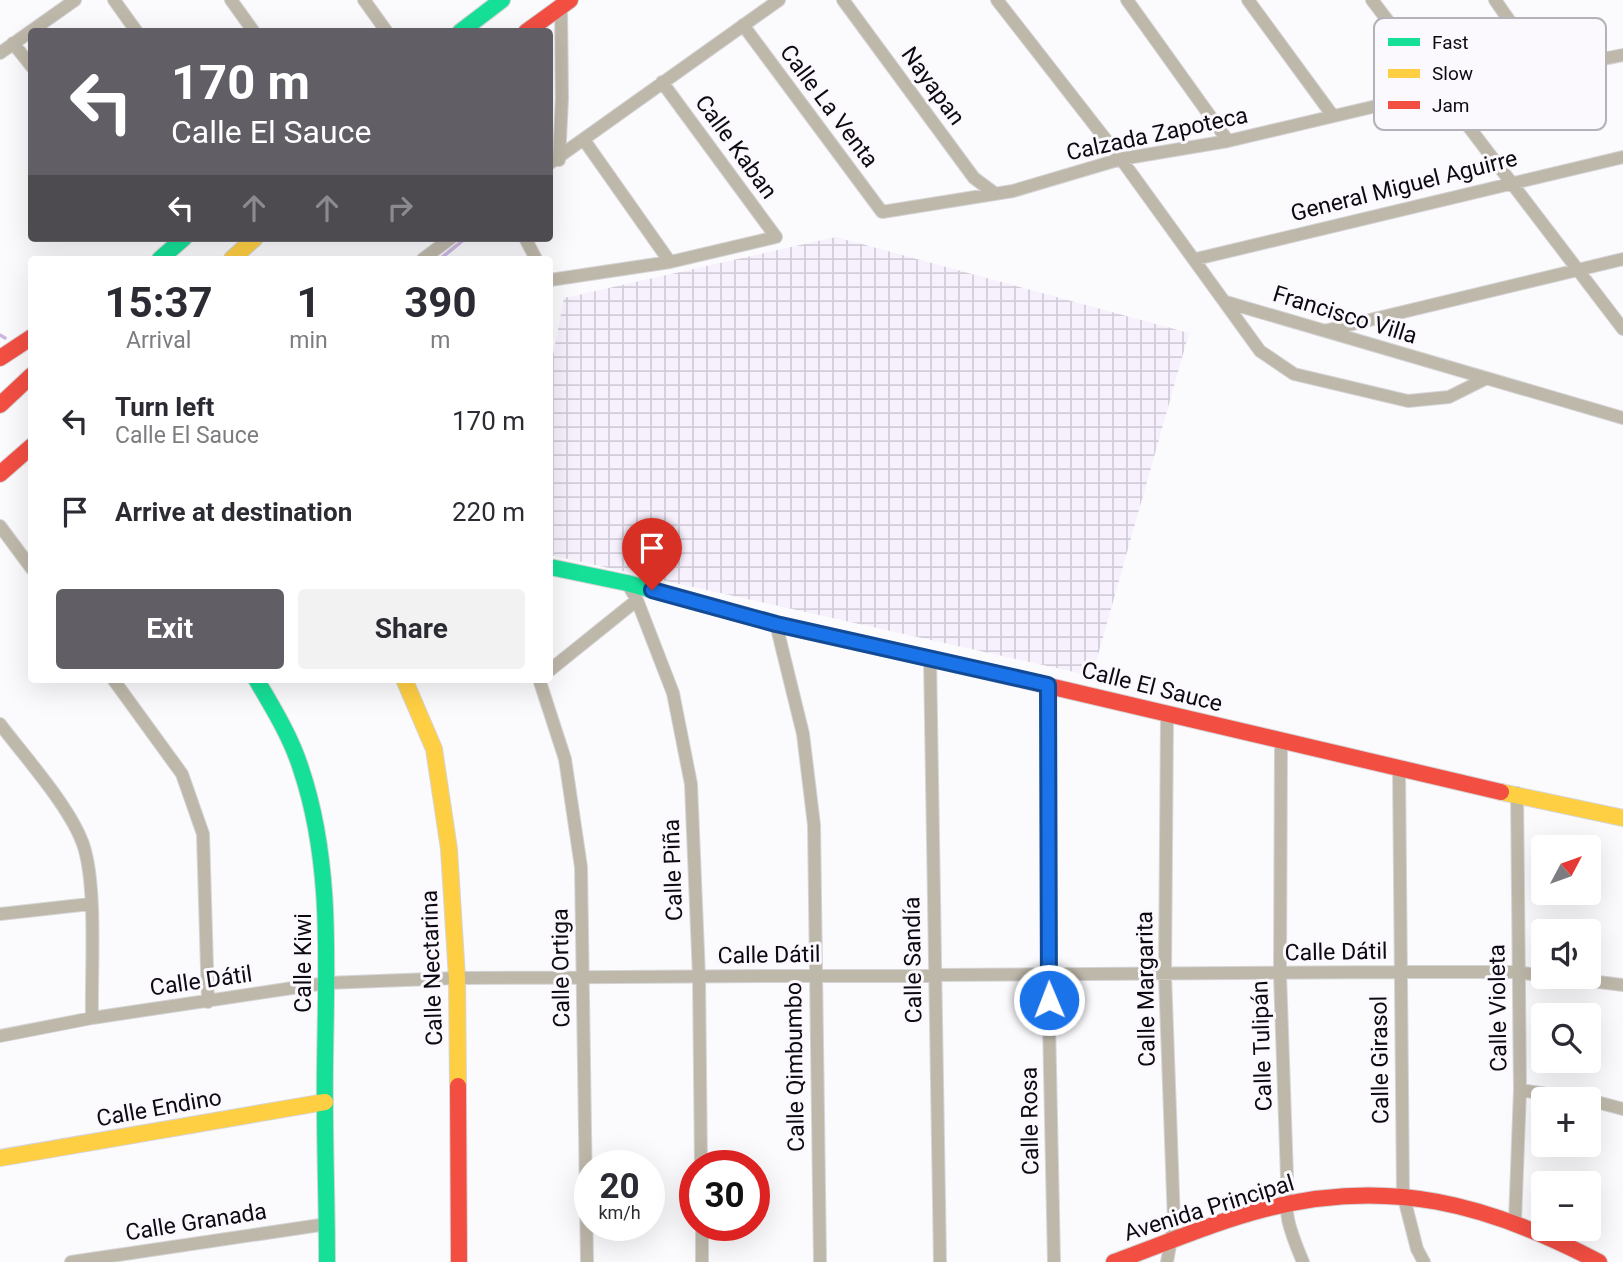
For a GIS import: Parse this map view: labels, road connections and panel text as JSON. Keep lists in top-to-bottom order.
{
  "streets": {
    "street": [
      "Nayapan",
      "Calle La Venta",
      "Calzada Zapoteca",
      "Calle Kaban",
      "General Miguel Aguirre",
      "Francisco Villa",
      "Calle El Sauce",
      "Calle Piña",
      "Calle Dátil",
      "Calle Sandía",
      "Calle Kiwi",
      "Calle Nectarina",
      "Calle Ortiga",
      "Calle Margarita",
      "Calle Violeta",
      "Calle Tulipán",
      "Calle Girasol",
      "Calle Qimbumbo",
      "Calle Endino",
      "Calle Rosa",
      "Avenida Principal",
      "Calle Granada"
    ]
  },
  "crossings": [
    ["Nayapan", "Calzada Zapoteca"],
    ["Calle La Venta", "Calzada Zapoteca"],
    ["Calle El Sauce", "Calle Piña"],
    ["Calle El Sauce", "Calle Sandía"],
    ["Calle El Sauce", "Calle Margarita"],
    ["Calle El Sauce", "Calle Violeta"],
    ["Calle El Sauce", "Calle Tulipán"],
    ["Calle El Sauce", "Calle Girasol"],
    ["Calle El Sauce", "Calle Qimbumbo"],
    ["Calle El Sauce", "Calle Rosa"],
    ["Calle Piña", "Calle Dátil"],
    ["Calle Dátil", "Calle Sandía"],
    ["Calle Dátil", "Calle Kiwi"],
    ["Calle Dátil", "Calle Nectarina"],
    ["Calle Dátil", "Calle Ortiga"],
    ["Calle Dátil", "Calle Margarita"],
    ["Calle Dátil", "Calle Violeta"],
    ["Calle Dátil", "Calle Tulipán"],
    ["Calle Dátil", "Calle Girasol"],
    ["Calle Dátil", "Calle Qimbumbo"],
    ["Calle Dátil", "Calle Rosa"],
    ["Calle Kiwi", "Calle Endino"],
    ["Calle Kiwi", "Calle Granada"],
    ["Calle Margarita", "Avenida Principal"],
    ["Calle Violeta", "Avenida Principal"],
    ["Calle Tulipán", "Avenida Principal"],
    ["Calle Girasol", "Avenida Principal"]
  ],
  "legend": ["Fast", "Slow", "Jam"],
  "north": "top right",
  "page": {
    "turn": ["170 m", "Calle El Sauce"],
    "eta": [
      "15:37",
      "Arrival",
      "1",
      "min",
      "390",
      "m"
    ],
    "list": [
      {
        "name": "Turn left",
        "note": "Calle El Sauce",
        "value": "170 m"
      },
      {
        "name": "Arrive at destination",
        "value": "220 m"
      }
    ],
    "buttons": ["Exit", "Share"],
    "map_buttons": ["+", "−"],
    "speed": "20 km/h",
    "limit": "30"
  }
}
